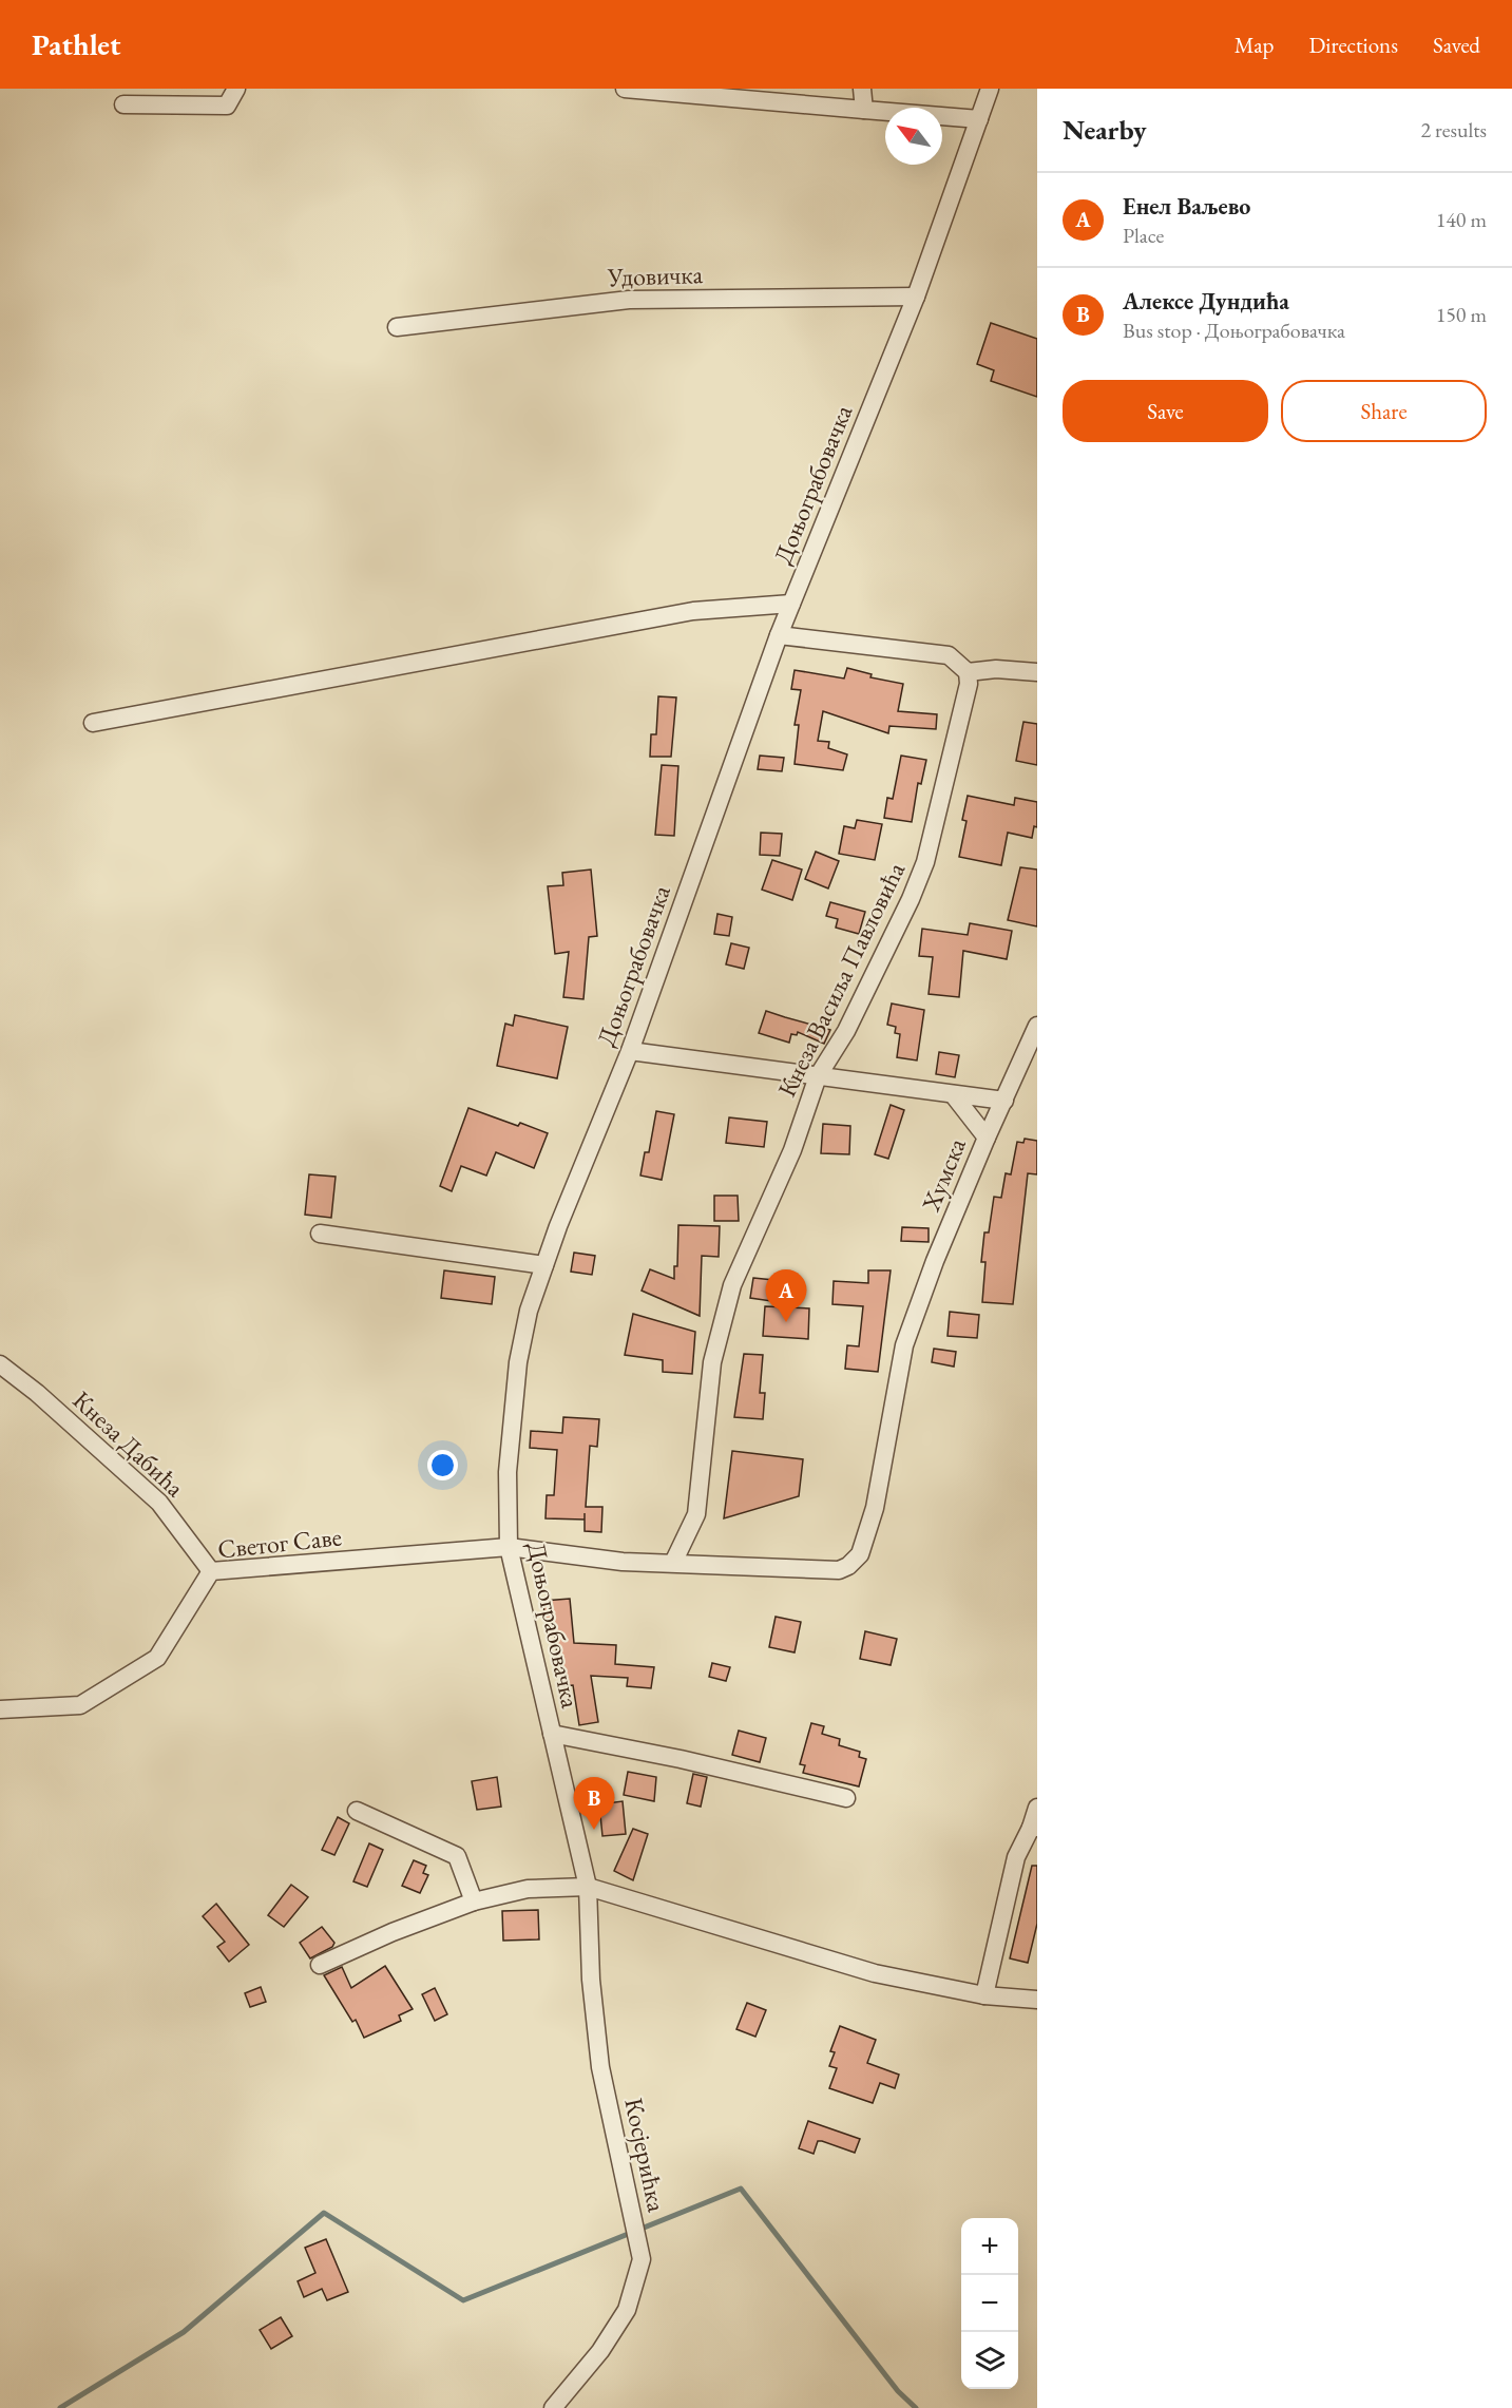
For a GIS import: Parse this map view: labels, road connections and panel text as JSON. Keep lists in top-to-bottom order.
{
  "streets": {
    "street": [
      "Удовичка",
      "Доњограбовачка",
      "Кнеза Васиља Павловића",
      "Хумска",
      "Кнеза Дабића",
      "Светог Саве",
      "Косјерићка"
    ]
  },
  "crossings": [
    ["Удовичка", "Доњограбовачка"],
    ["Доњограбовачка", "Светог Саве"],
    ["Доњограбовачка", "Косјерићка"],
    ["Кнеза Васиља Павловића", "Хумска"],
    ["Кнеза Васиља Павловића", "Светог Саве"],
    ["Хумска", "Светог Саве"],
    ["Кнеза Дабића", "Светог Саве"]
  ],
  "north": "top left",
  "page": {
    "header": "Pathlet",
    "nav": ["Map", "Directions", "Saved"],
    "heading": ["Nearby", "2 results"],
    "list": [
      {
        "mark": "A",
        "name": "Енел Ваљево",
        "note": "Place",
        "value": "140 m"
      },
      {
        "mark": "B",
        "name": "Алексе Дундића",
        "note": "Bus stop · Доњограбовачка",
        "value": "150 m"
      }
    ],
    "buttons": ["Save", "Share"],
    "pins": ["A", "B"],
    "map_buttons": ["+", "−"]
  }
}
